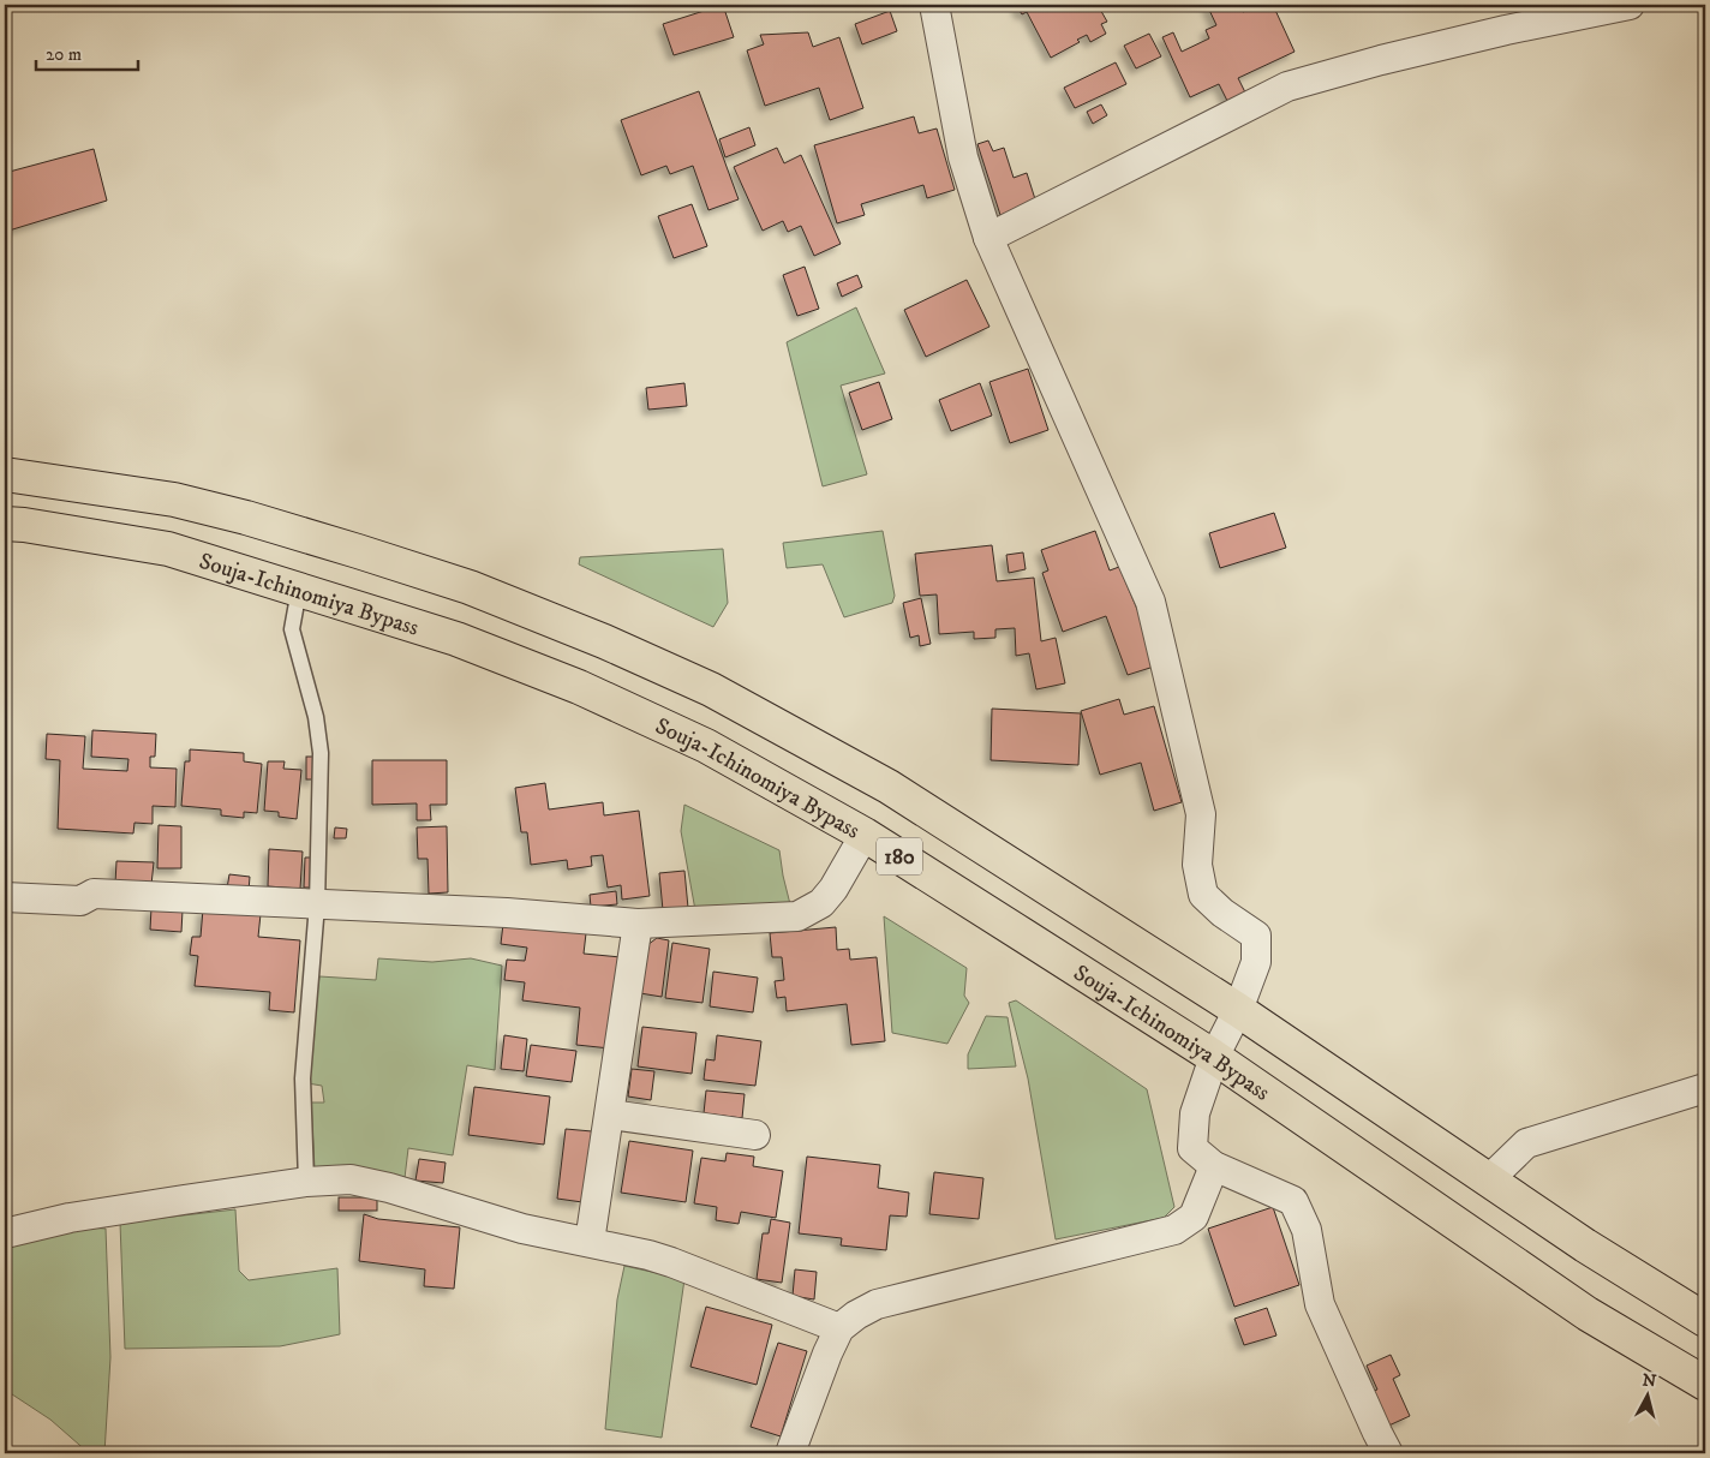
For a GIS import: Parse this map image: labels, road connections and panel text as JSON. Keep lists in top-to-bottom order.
{
  "streets": {
    "highway": ["Souja-Ichinomiya Bypass", "180"]
  },
  "scale_bar": "20 m",
  "north": "top"
}
